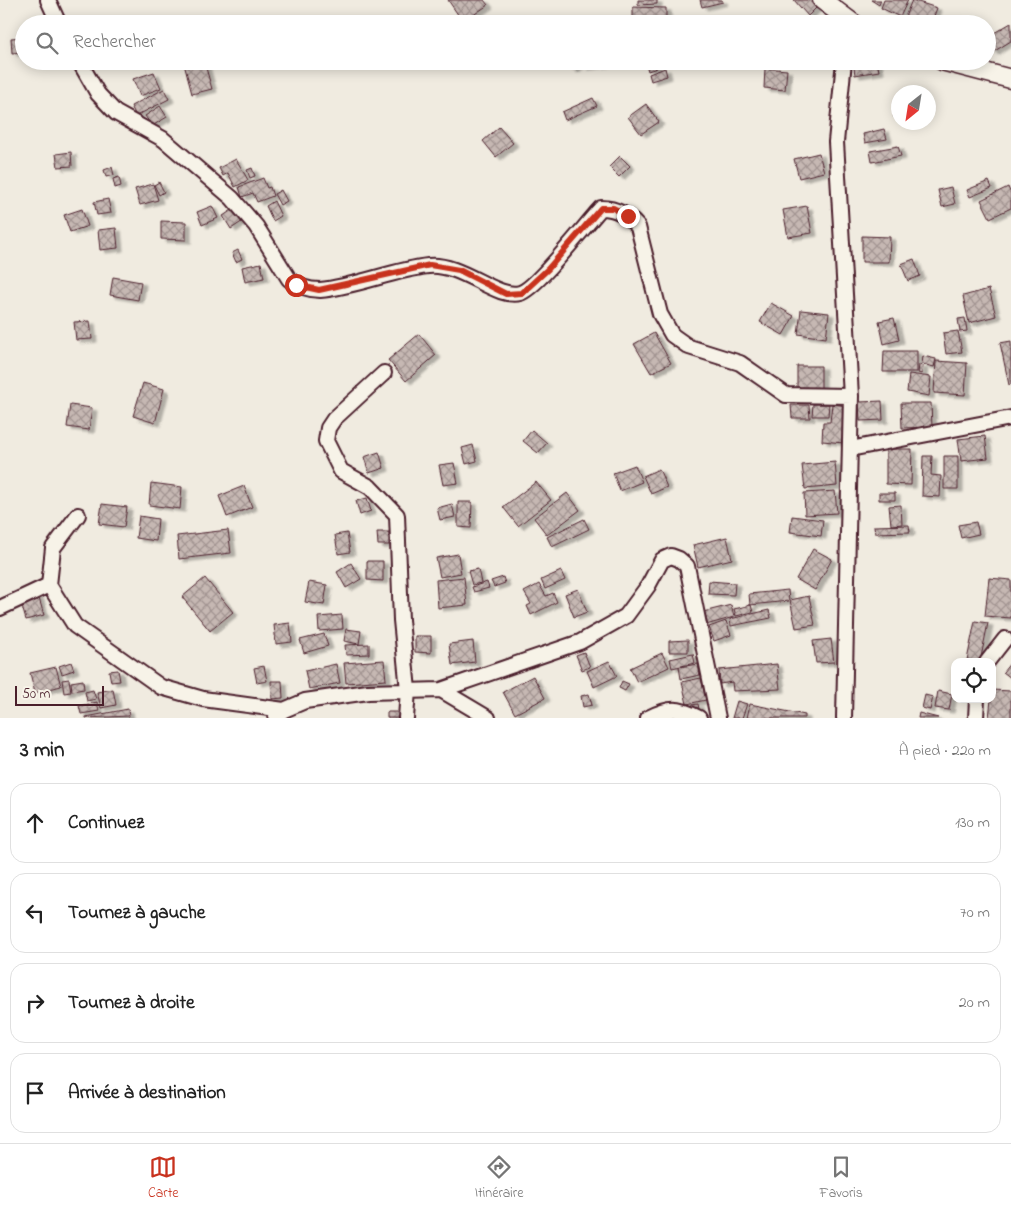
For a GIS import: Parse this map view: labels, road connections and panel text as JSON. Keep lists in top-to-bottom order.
{
  "scale_bar": "50 m",
  "north": "bottom left",
  "page": {
    "search": "Rechercher",
    "scale": "50 m",
    "heading": ["3 min", "À pied · 220 m"],
    "list": [
      ["Continuez", "130 m"],
      ["Tournez à gauche", "70 m"],
      ["Tournez à droite", "20 m"],
      "Arrivée à destination"
    ],
    "nav": ["Carte", "Itinéraire", "Favoris"]
  }
}
